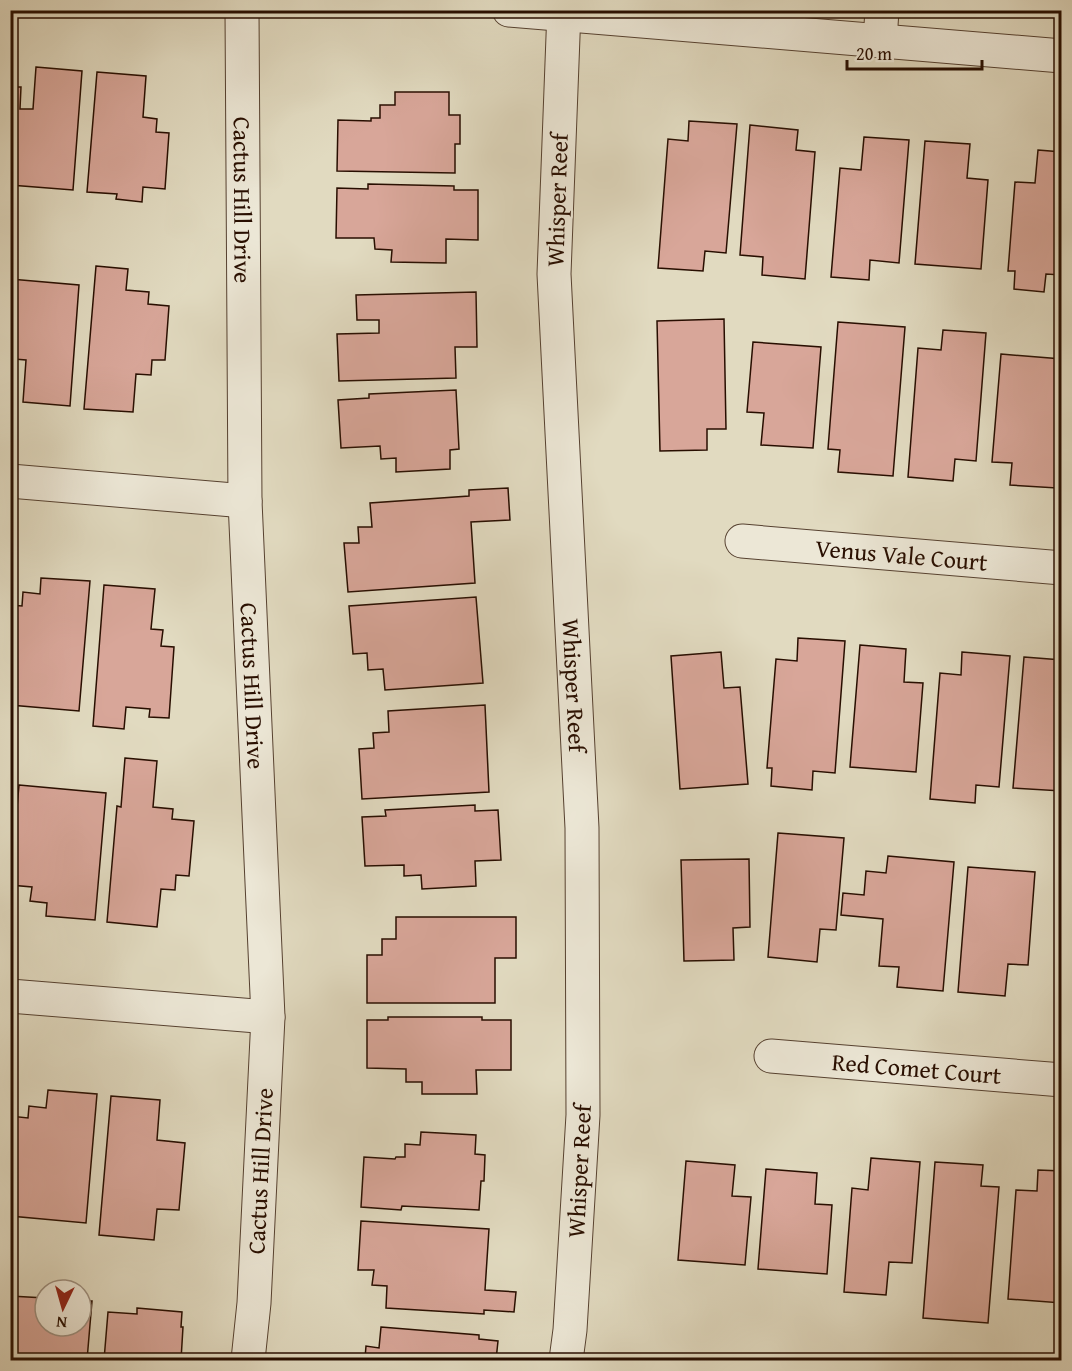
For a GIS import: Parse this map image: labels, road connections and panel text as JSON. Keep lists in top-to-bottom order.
{
  "streets": {
    "street": [
      "Cactus Hill Drive",
      "Whisper Reef",
      "Venus Vale Court",
      "Red Comet Court"
    ]
  },
  "scale_bar": "20 m",
  "north": "bottom"
}
